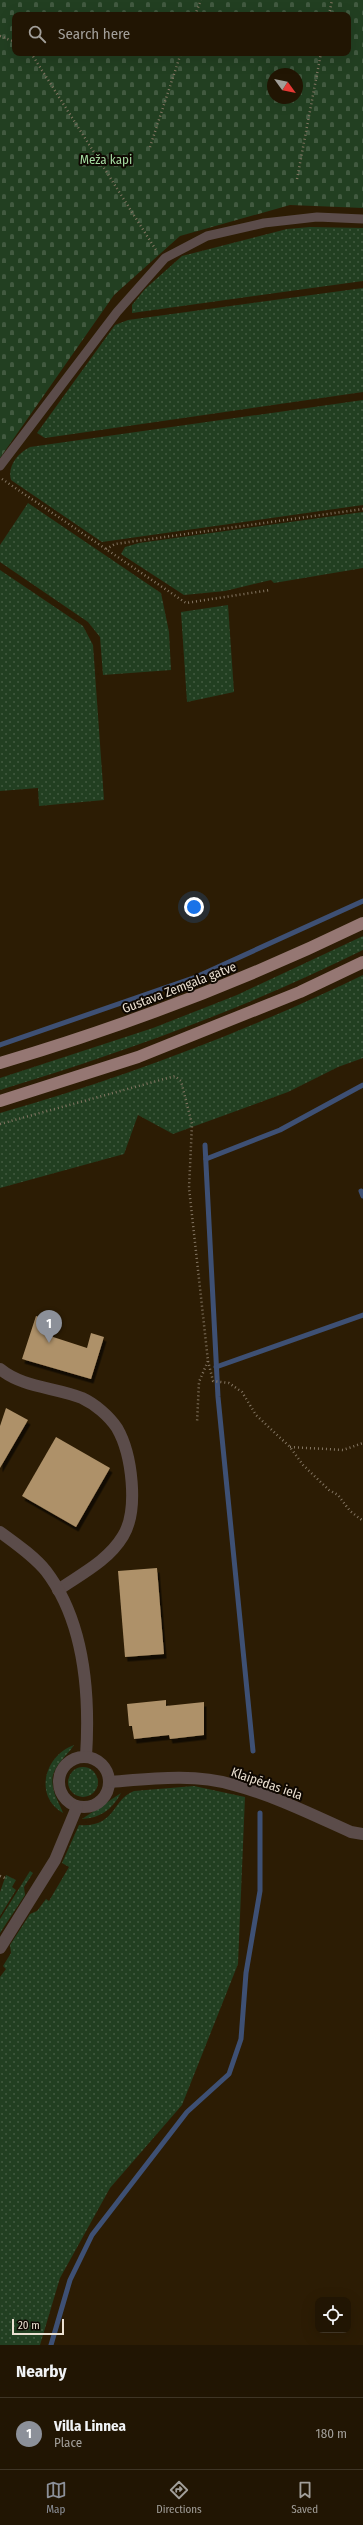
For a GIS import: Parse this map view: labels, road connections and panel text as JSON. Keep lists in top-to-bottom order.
{
  "streets": {
    "main road": ["Gustava Zemgala gatve"],
    "street": ["Klaipēdas iela"]
  },
  "parks": ["Meža kapi"],
  "scale_bar": "20 m",
  "north": "bottom right",
  "page": {
    "search": "Search here",
    "pins": "1",
    "scale": "20 m",
    "heading": "Nearby",
    "list": [
      {
        "mark": "1",
        "name": "Villa Linnea",
        "note": "Place",
        "value": "180 m"
      }
    ],
    "nav": ["Map", "Directions", "Saved"]
  }
}
